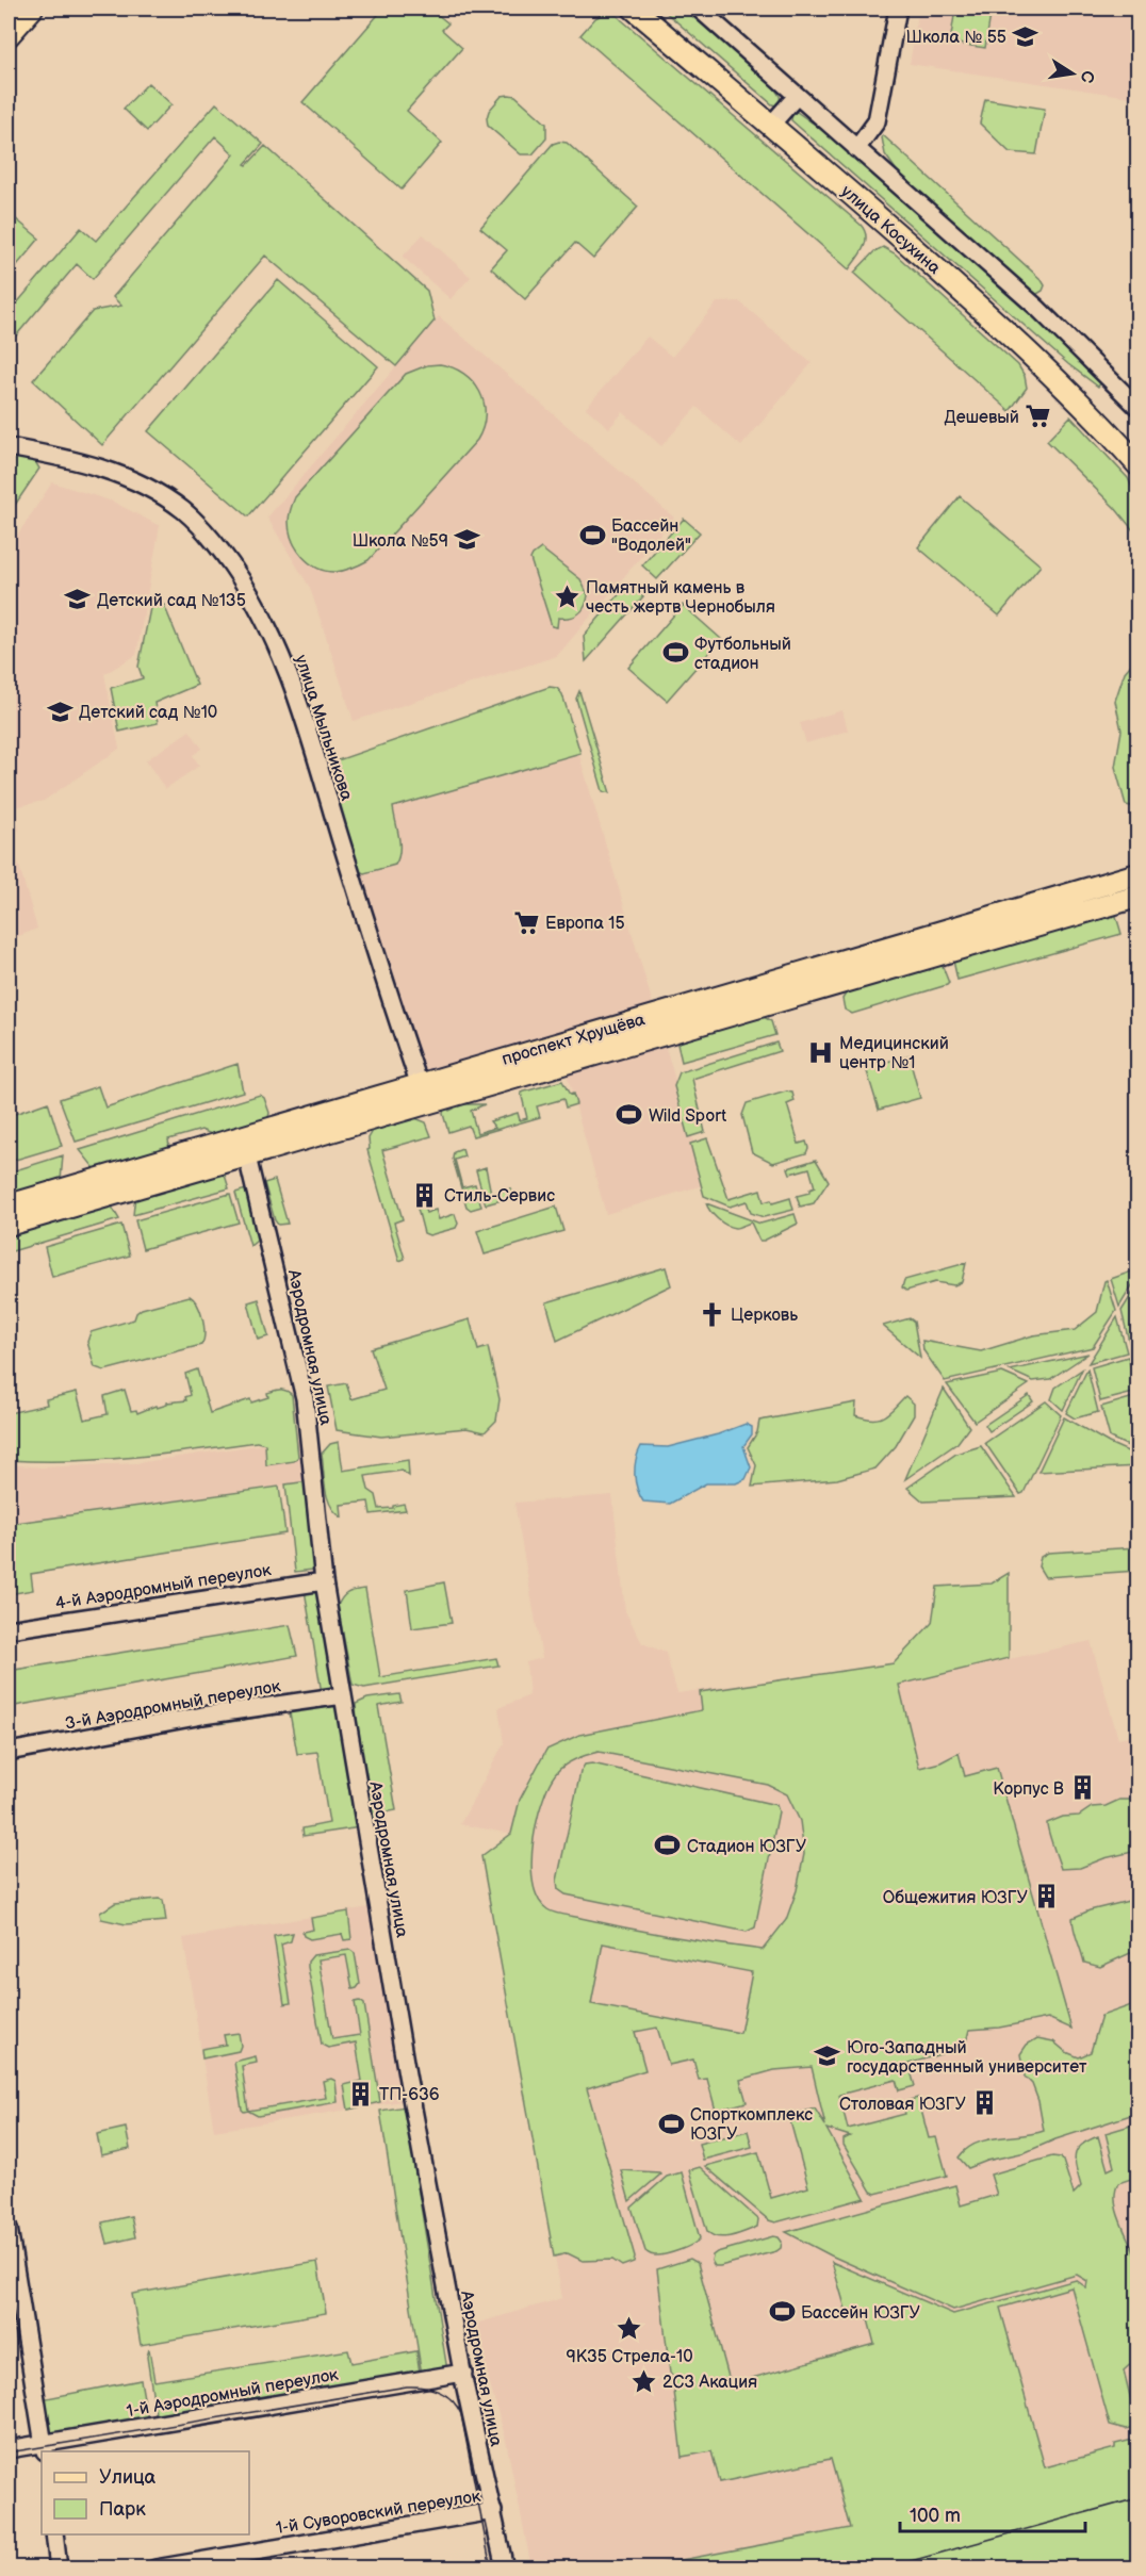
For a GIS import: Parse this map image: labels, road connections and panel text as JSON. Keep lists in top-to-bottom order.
{
  "streets": {
    "main road": ["улица Косухина", "проспект Хрущёва"],
    "street": [
      "улица Мыльникова",
      "Аэродромная улица",
      "4-й Аэродромный переулок",
      "3-й Аэродромный переулок",
      "1-й Аэродромный переулок",
      "1-й Суворовский переулок"
    ]
  },
  "crossings": [
    ["улица Мыльникова", "проспект Хрущёва"],
    ["проспект Хрущёва", "Аэродромная улица"],
    ["Аэродромная улица", "4-й Аэродромный переулок"],
    ["Аэродромная улица", "3-й Аэродромный переулок"],
    ["Аэродромная улица", "1-й Аэродромный переулок"],
    ["Аэродромная улица", "1-й Суворовский переулок"]
  ],
  "places": {
    "school or university": [
      "Школа № 55",
      "Школа №59",
      "Детский сад №135",
      "Детский сад №10",
      "Юго-Западный государственный университет"
    ],
    "supermarket": ["Дешевый", "Европа 15"],
    "sports": [
      "Бассейн \"Водолей\"",
      "Футбольный стадион",
      "Wild Sport",
      "Стадион ЮЗГУ",
      "Спорткомплекс ЮЗГУ",
      "Бассейн ЮЗГУ"
    ],
    "place": ["Памятный камень в честь жертв Чернобыля", "9К35 Стрела-10", "2С3 Акация"],
    "hospital": ["Медицинский центр №1"],
    "building": [
      "Стиль-Сервис",
      "Корпус В",
      "Общежития ЮЗГУ",
      "ТП-636",
      "Столовая ЮЗГУ"
    ],
    "church": ["Церковь"]
  },
  "legend": ["Улица", "Парк"],
  "scale_bar": "100 m",
  "north": "right"
}
